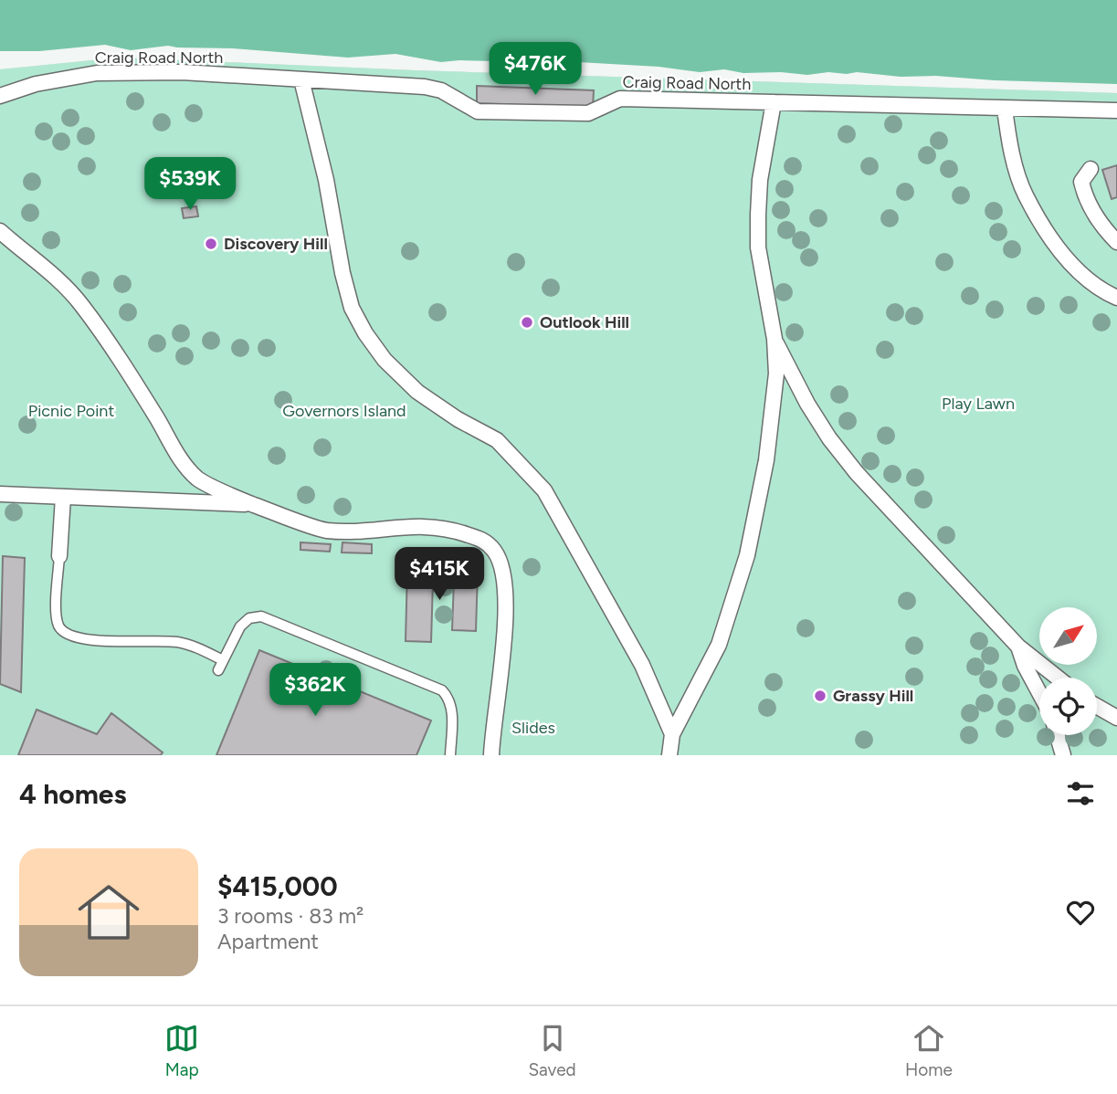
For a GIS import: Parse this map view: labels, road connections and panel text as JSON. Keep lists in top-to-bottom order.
{
  "streets": {
    "street": ["Craig Road North"]
  },
  "parks": [
    "Play Lawn",
    "Picnic Point",
    "Governors Island",
    "Slides"
  ],
  "places": ["Discovery Hill", "Outlook Hill", "Grassy Hill"],
  "north": "top right",
  "page": {
    "price": [
      "$476K",
      "$539K",
      "$415K",
      "$362K"
    ],
    "heading": "4 homes",
    "list": [
      {
        "name": "$415,000",
        "note": "3 rooms · 83 m² · Apartment"
      }
    ],
    "tabs": ["Map", "Saved", "Home"]
  }
}
